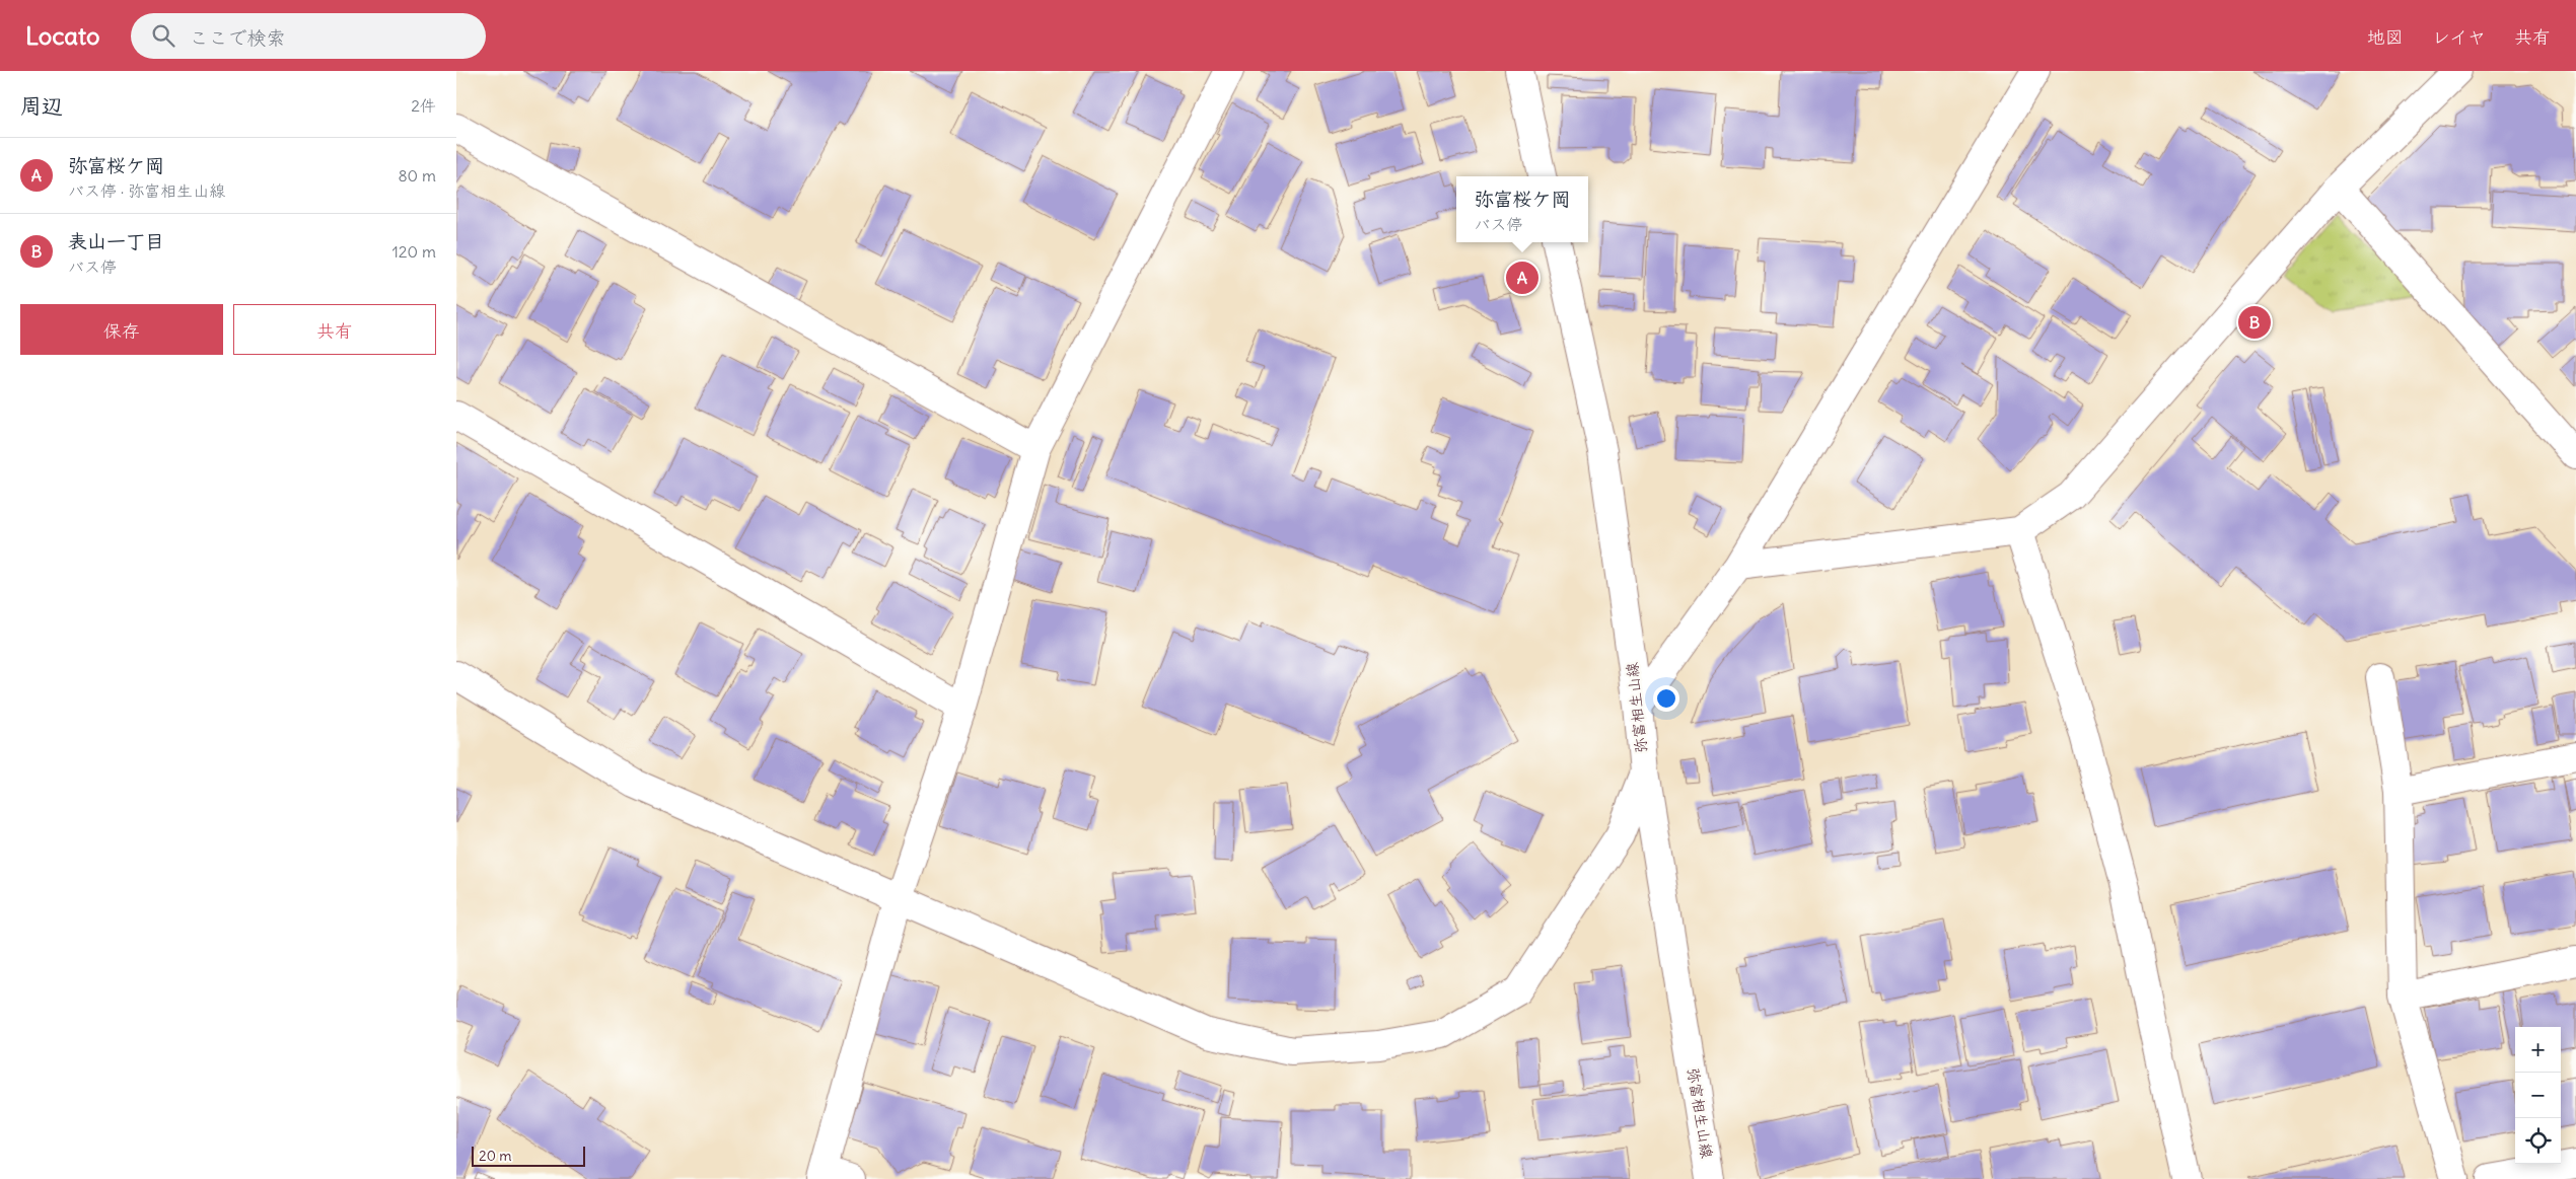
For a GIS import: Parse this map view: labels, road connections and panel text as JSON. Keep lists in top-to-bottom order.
{
  "streets": {
    "street": ["弥富相生山線"]
  },
  "scale_bar": "20 m",
  "page": {
    "header": "Locato",
    "search": "ここで検索",
    "nav": ["地図", "レイヤ", "共有"],
    "heading": ["周辺", "2件"],
    "list": [
      {
        "mark": "A",
        "name": "弥富桜ケ岡",
        "note": "バス停 · 弥富相生山線",
        "value": "80 m"
      },
      {
        "mark": "B",
        "name": "表山一丁目",
        "note": "バス停",
        "value": "120 m"
      }
    ],
    "popup": ["弥富桜ケ岡", "バス停"],
    "pins": ["A", "B"],
    "buttons": ["保存", "共有"],
    "map_buttons": ["+", "−"],
    "scale": "20 m"
  }
}
